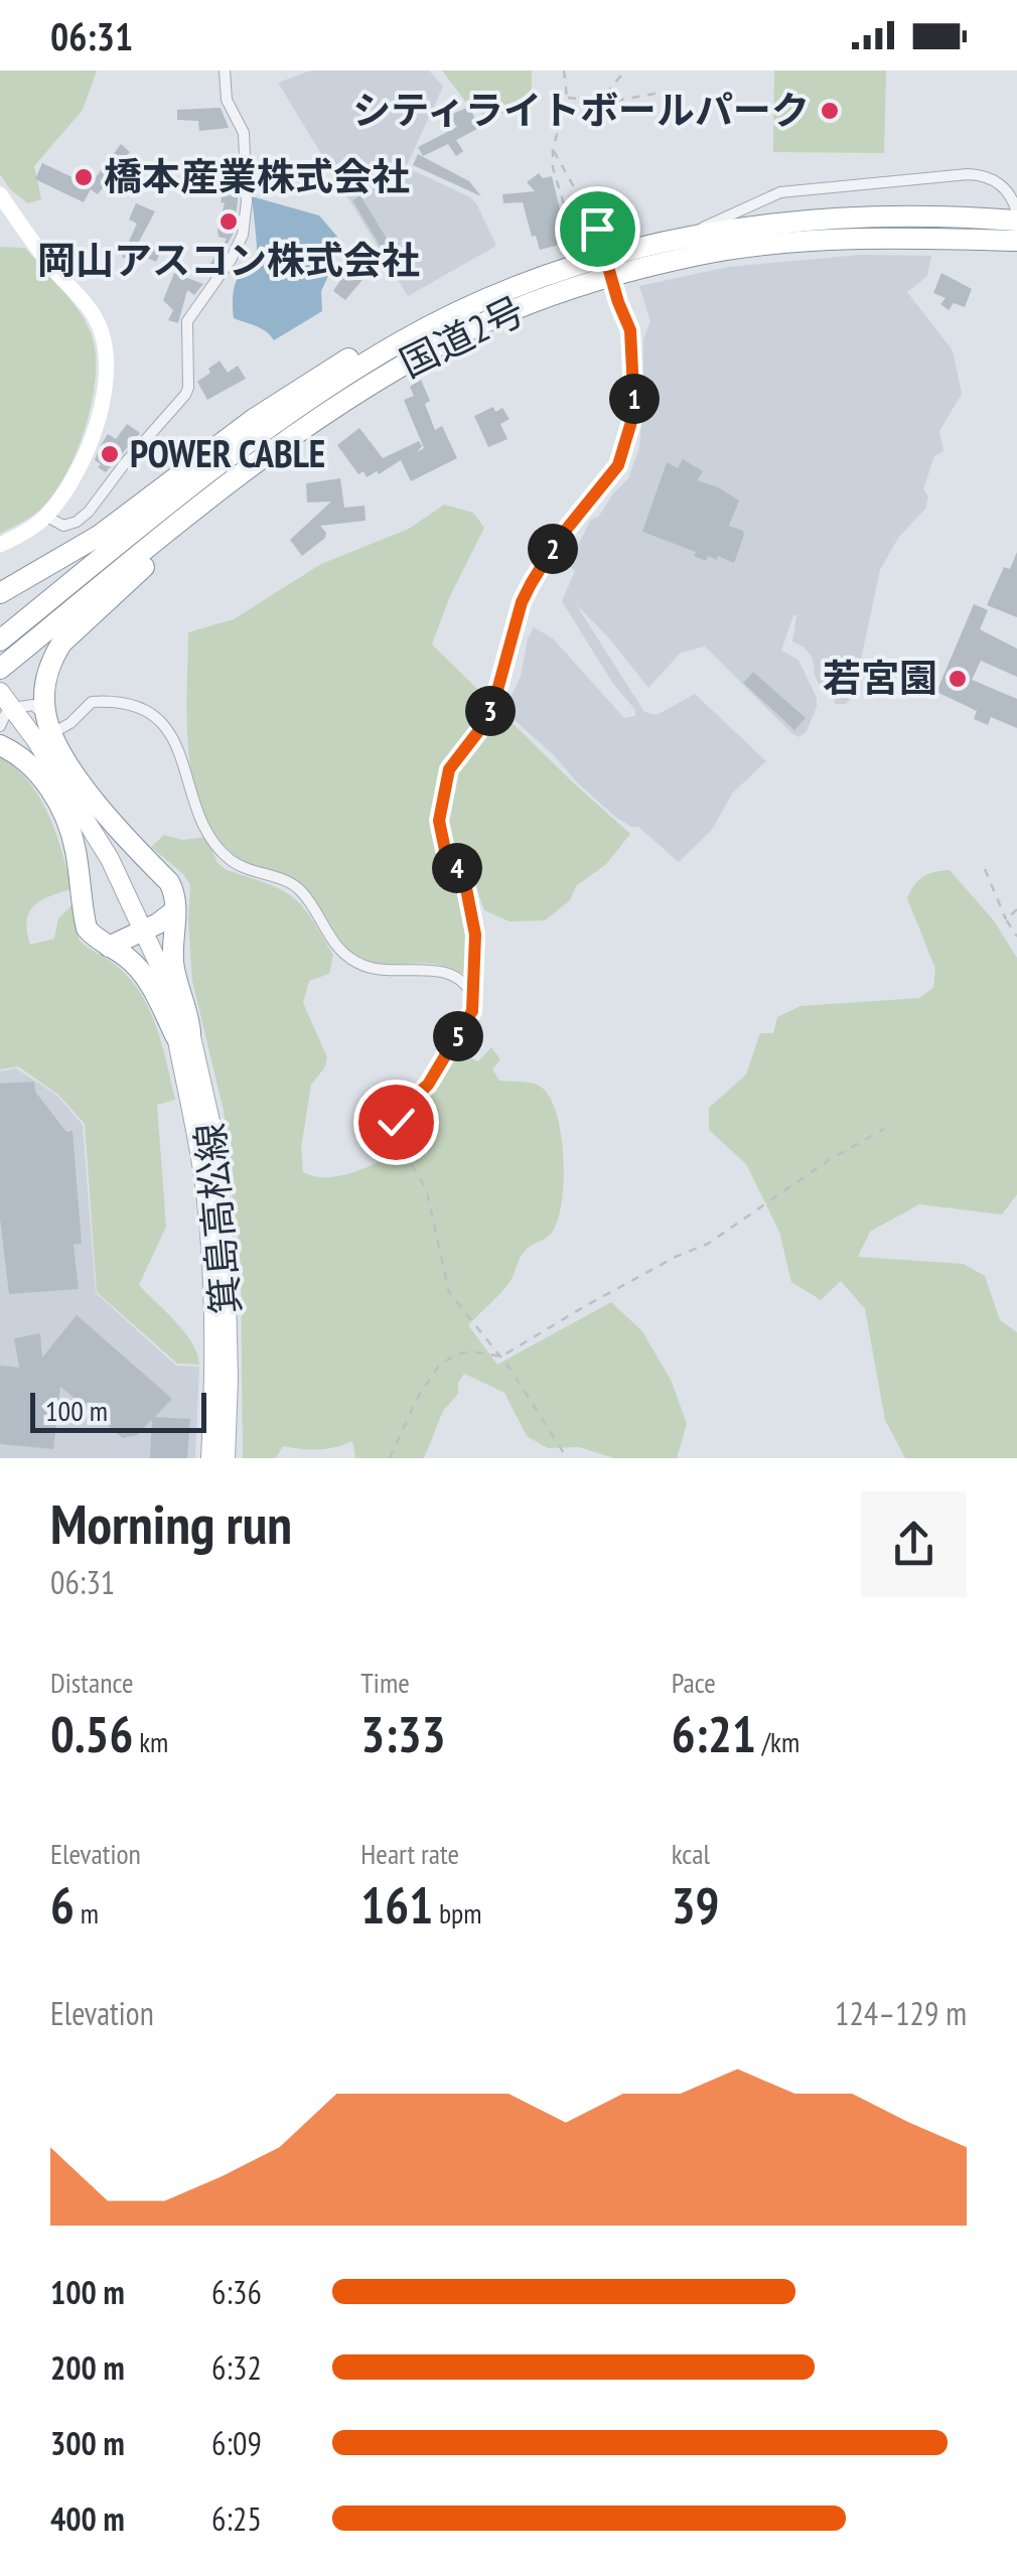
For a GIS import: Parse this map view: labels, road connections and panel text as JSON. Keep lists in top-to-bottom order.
{
  "streets": {
    "highway": ["国道2号"],
    "main road": ["箕島高松線"]
  },
  "places": [
    "シティライトボールパーク",
    "橋本産業株式会社",
    "岡山アスコン株式会社",
    "POWER CABLE",
    "若宮園"
  ],
  "scale_bar": "100 m",
  "page": {
    "status": "06:31",
    "pins": [
      "1",
      "2",
      "3",
      "4",
      "5"
    ],
    "scale": "100 m",
    "heading": ["Morning run", "06:31"],
    "stats": [
      ["Distance", "0.56 km"],
      ["Time", "3:33"],
      ["Pace", "6:21 /km"],
      ["Elevation", "6 m"],
      ["Heart rate", "161 bpm"],
      ["kcal", "39"]
    ],
    "chart": ["Elevation", "124–129 m"],
    "list": [
      {
        "name": "100 m",
        "note": "6:36"
      },
      {
        "name": "200 m",
        "note": "6:32"
      },
      {
        "name": "300 m",
        "note": "6:09"
      },
      {
        "name": "400 m",
        "note": "6:25"
      }
    ]
  }
}
